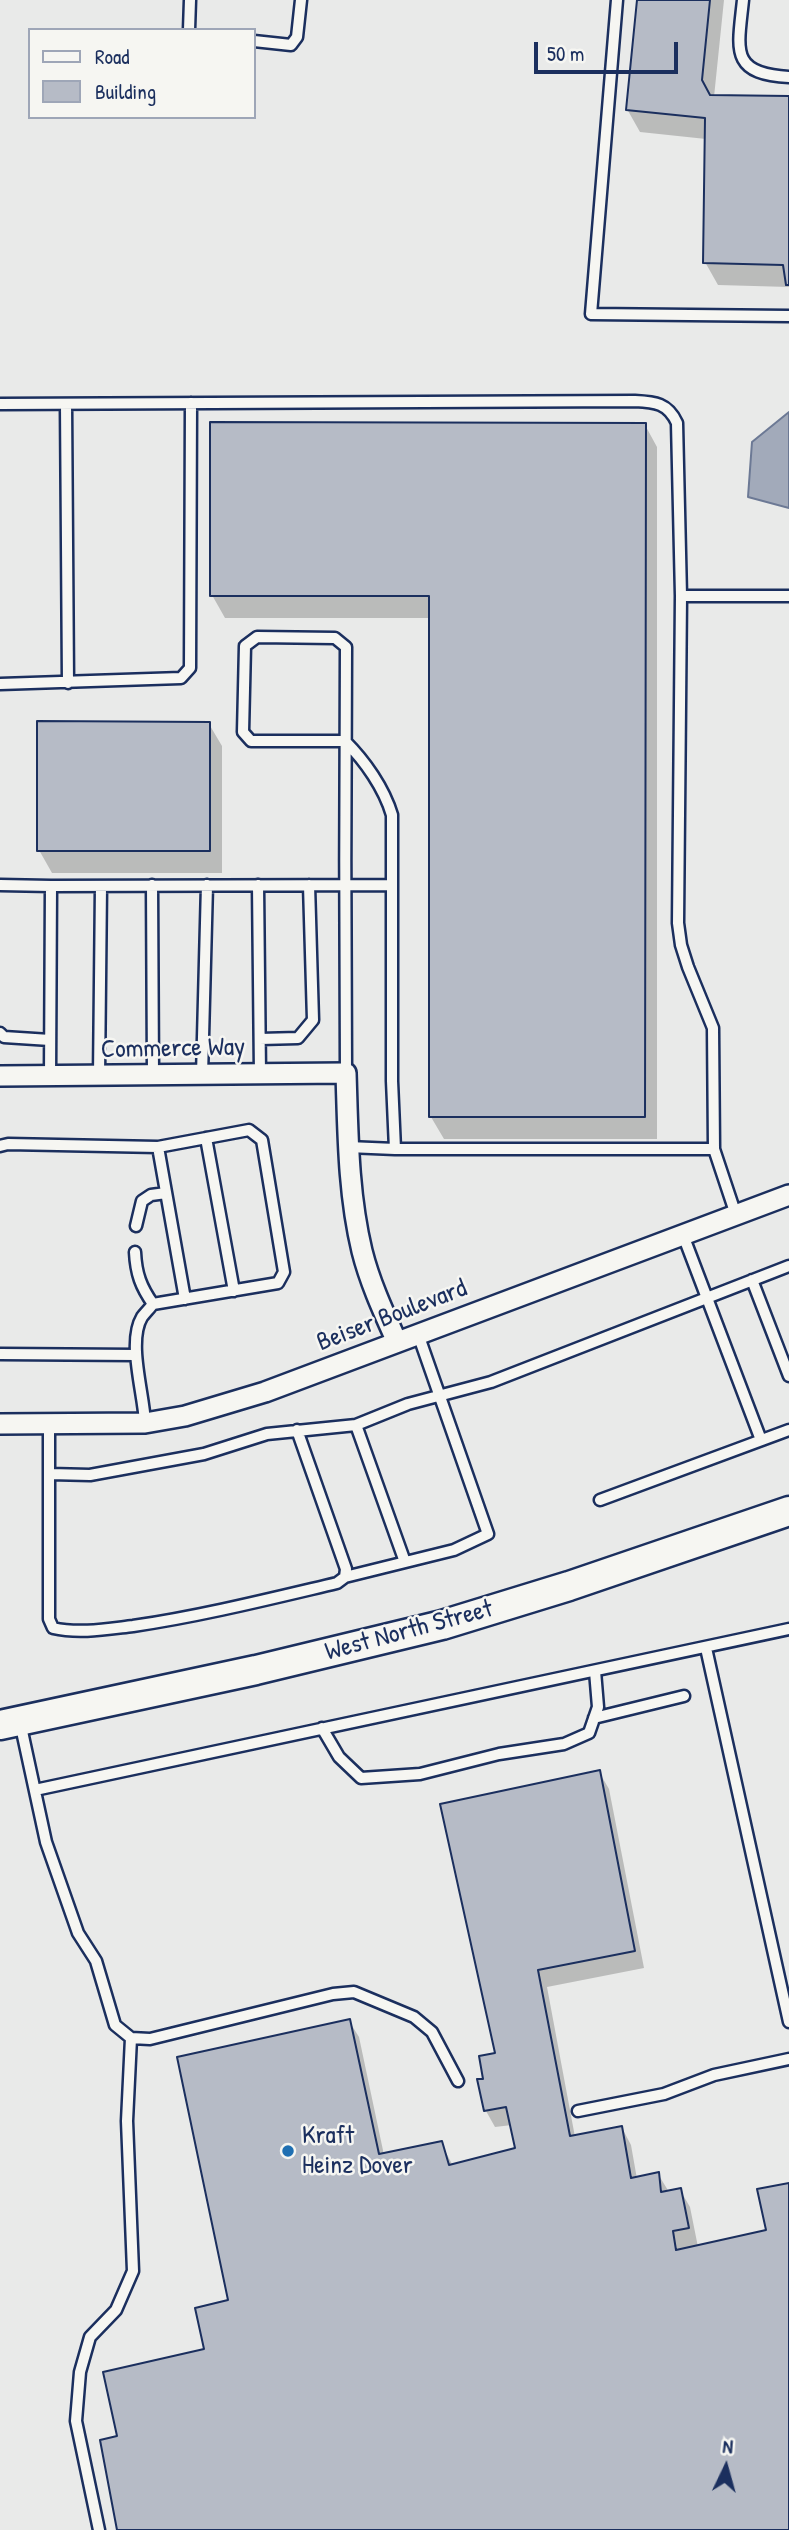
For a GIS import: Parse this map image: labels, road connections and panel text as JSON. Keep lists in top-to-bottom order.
{
  "streets": {
    "main road": ["West North Street"],
    "street": ["Commerce Way", "Beiser Boulevard"]
  },
  "places": ["Kraft Heinz Dover"],
  "legend": ["Road", "Building"],
  "scale_bar": "50 m",
  "north": "top"
}
